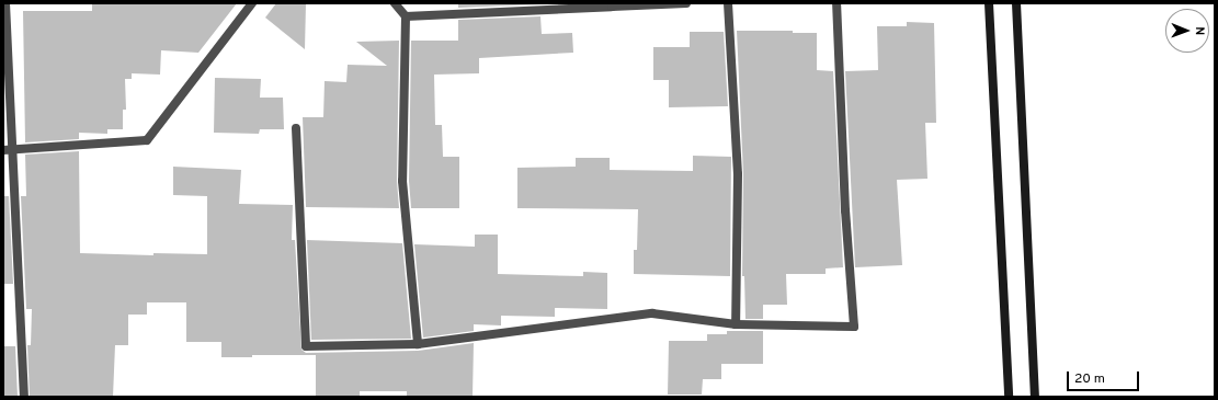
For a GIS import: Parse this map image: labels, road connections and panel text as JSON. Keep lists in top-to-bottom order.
{
  "scale_bar": "20 m",
  "north": "right"
}
